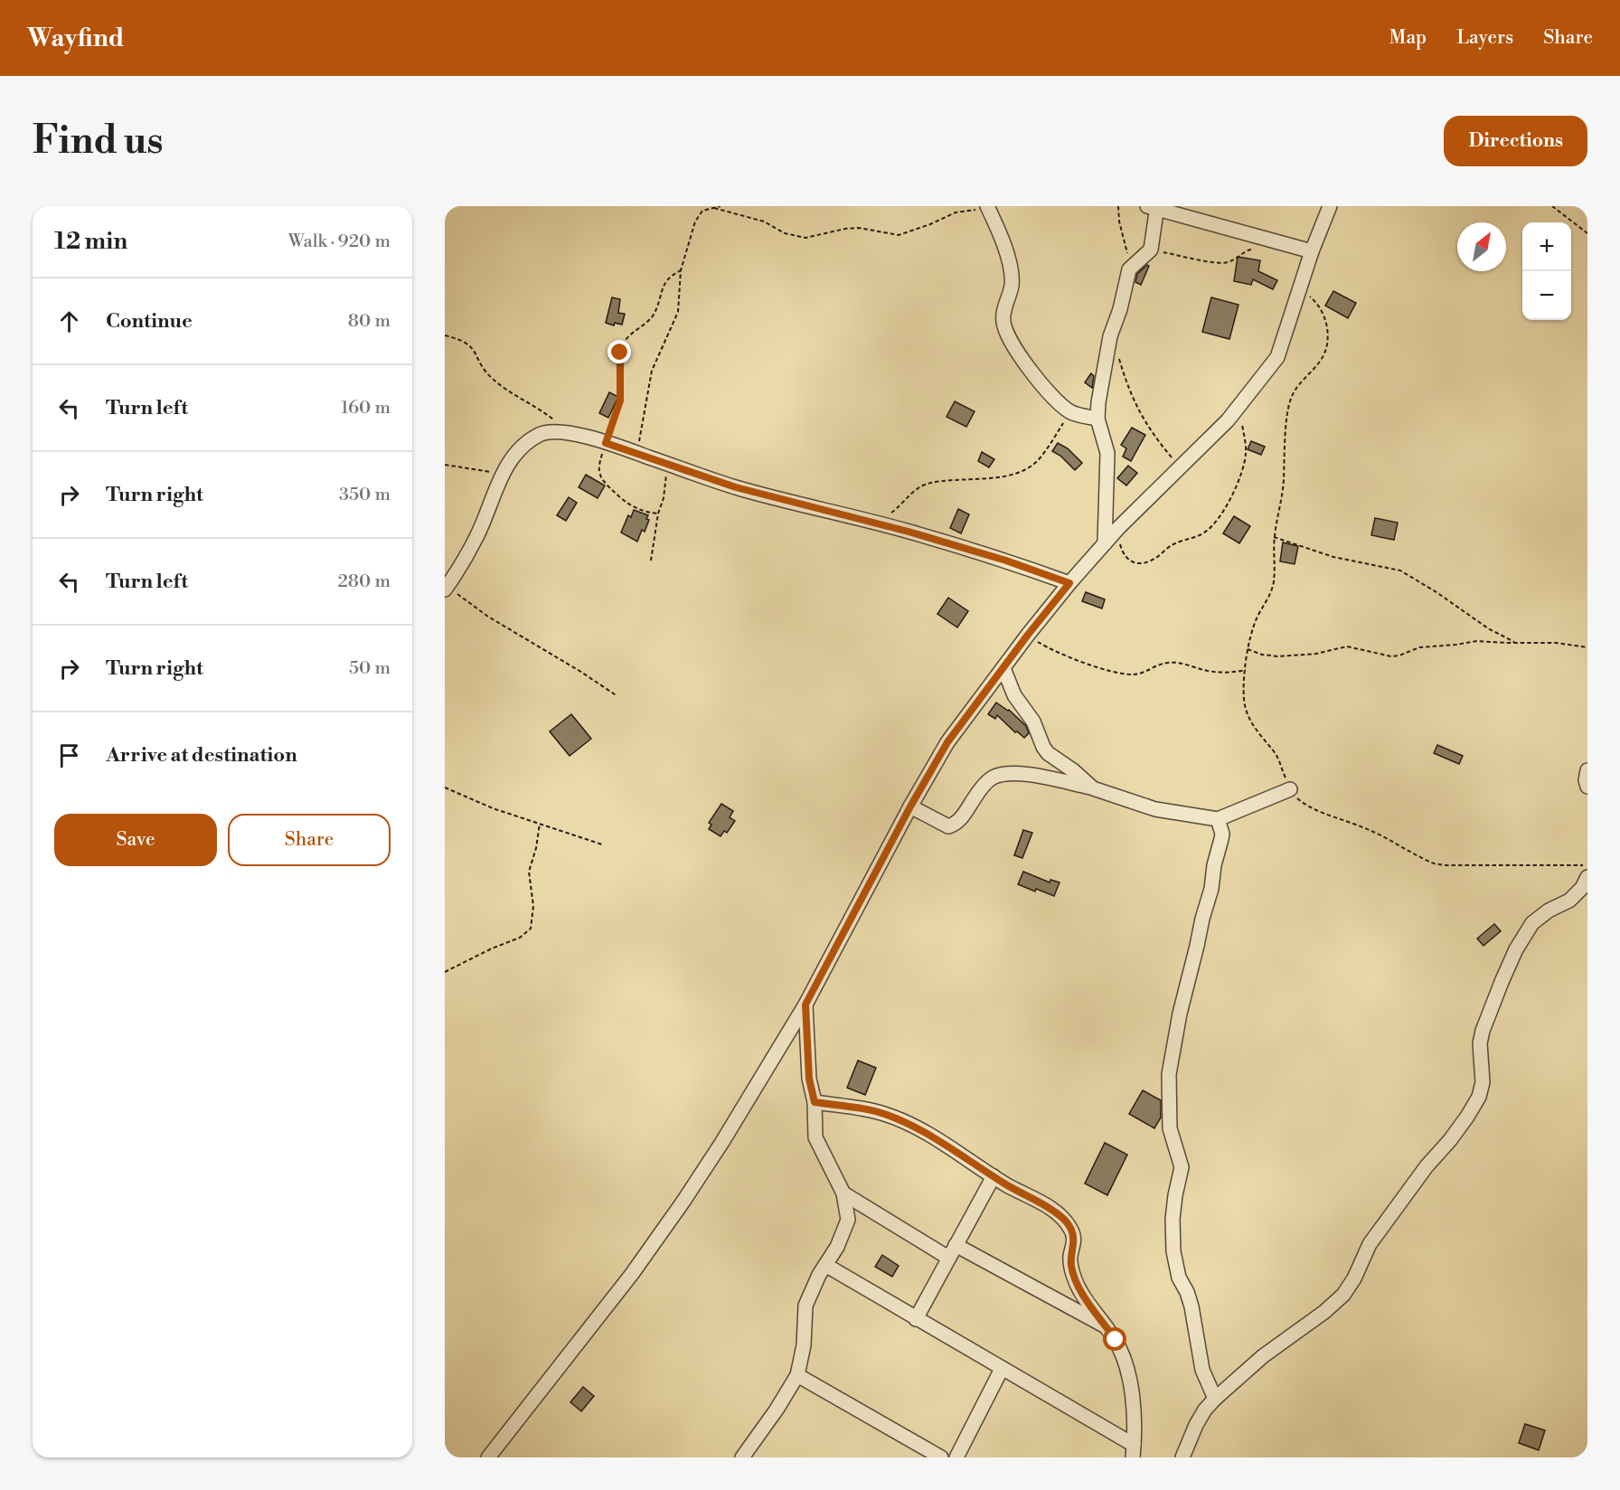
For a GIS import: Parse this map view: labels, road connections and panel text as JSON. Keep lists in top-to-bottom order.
{
  "north": "top right",
  "page": {
    "header": "Wayfind",
    "nav": ["Map", "Layers", "Share"],
    "buttons": [
      "Directions",
      ["Save", "Share"]
    ],
    "title": "Find us",
    "heading": ["12 min", "Walk · 920 m"],
    "map_buttons": ["+", "−"],
    "list": [
      ["Continue", "80 m"],
      ["Turn left", "160 m"],
      ["Turn right", "350 m"],
      ["Turn left", "280 m"],
      ["Turn right", "50 m"],
      "Arrive at destination"
    ]
  }
}
